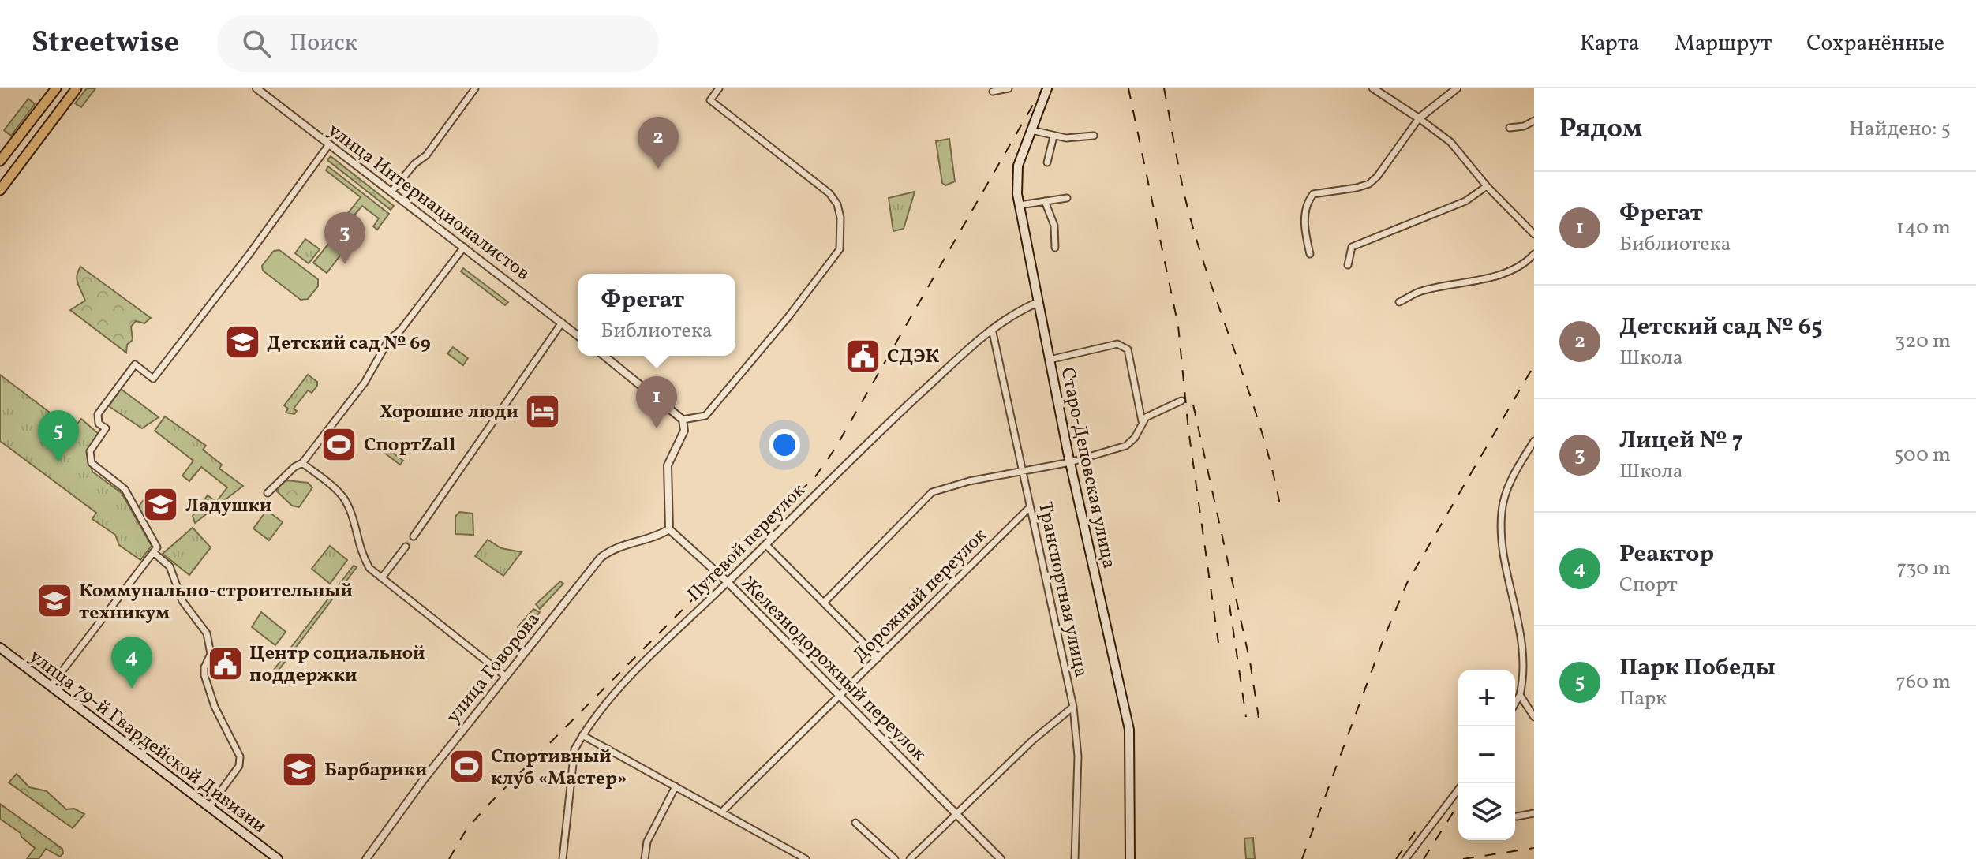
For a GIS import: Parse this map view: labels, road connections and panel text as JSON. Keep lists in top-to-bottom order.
{
  "streets": {
    "main road": ["Старо-Деповская улица", "улица 79-й Гвардейской Дивизии"],
    "street": [
      "улица Интернационалистов",
      "Путевой переулок",
      "Транспортная улица",
      "Дорожный переулок",
      "улица Говорова",
      "Железнодорожный переулок"
    ]
  },
  "crossings": [
    ["Старо-Деповская улица", "Путевой переулок"],
    ["Путевой переулок", "Транспортная улица"],
    ["Путевой переулок", "Железнодорожный переулок"],
    ["Транспортная улица", "Дорожный переулок"],
    ["Дорожный переулок", "Железнодорожный переулок"],
    ["улица Говорова", "Железнодорожный переулок"]
  ],
  "places": {
    "school or university": [
      "Детский сад № 69",
      "Ладушки",
      "Коммунально-строительный техникум",
      "Барбарики"
    ],
    "public building": ["СДЭК", "Центр социальной поддержки"],
    "hotel": ["Хорошие люди"],
    "sports": ["СпортZall", "Спортивный клуб «Мастер»"]
  },
  "page": {
    "header": "Streetwise",
    "search": "Поиск",
    "nav": ["Карта", "Маршрут", "Сохранённые"],
    "heading": ["Рядом", "Найдено: 5"],
    "pins": [
      "2",
      "3",
      "1",
      "5",
      "4"
    ],
    "list": [
      {
        "mark": "1",
        "name": "Фрегат",
        "note": "Библиотека",
        "value": "140 m"
      },
      {
        "mark": "2",
        "name": "Детский сад № 65",
        "note": "Школа",
        "value": "320 m"
      },
      {
        "mark": "3",
        "name": "Лицей № 7",
        "note": "Школа",
        "value": "500 m"
      },
      {
        "mark": "4",
        "name": "Реактор",
        "note": "Спорт",
        "value": "730 m"
      },
      {
        "mark": "5",
        "name": "Парк Победы",
        "note": "Парк",
        "value": "760 m"
      }
    ],
    "popup": ["Фрегат", "Библиотека"],
    "map_buttons": ["+", "−"]
  }
}
